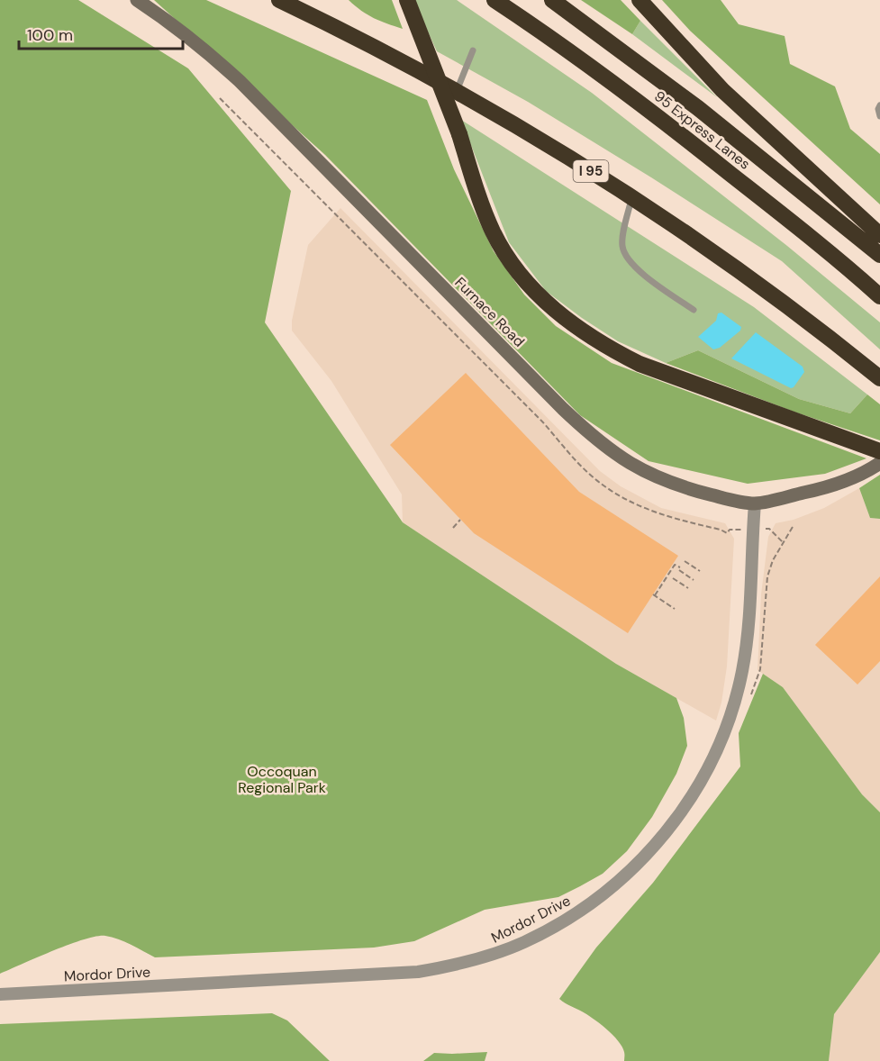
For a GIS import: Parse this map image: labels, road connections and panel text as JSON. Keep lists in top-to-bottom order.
{
  "streets": {
    "highway": ["95 Express Lanes", "I 95"],
    "main road": ["Furnace Road"],
    "street": ["Mordor Drive"]
  },
  "crossings": [
    ["Furnace Road", "Mordor Drive"]
  ],
  "parks": ["Occoquan Regional Park"],
  "scale_bar": "100 m"
}
